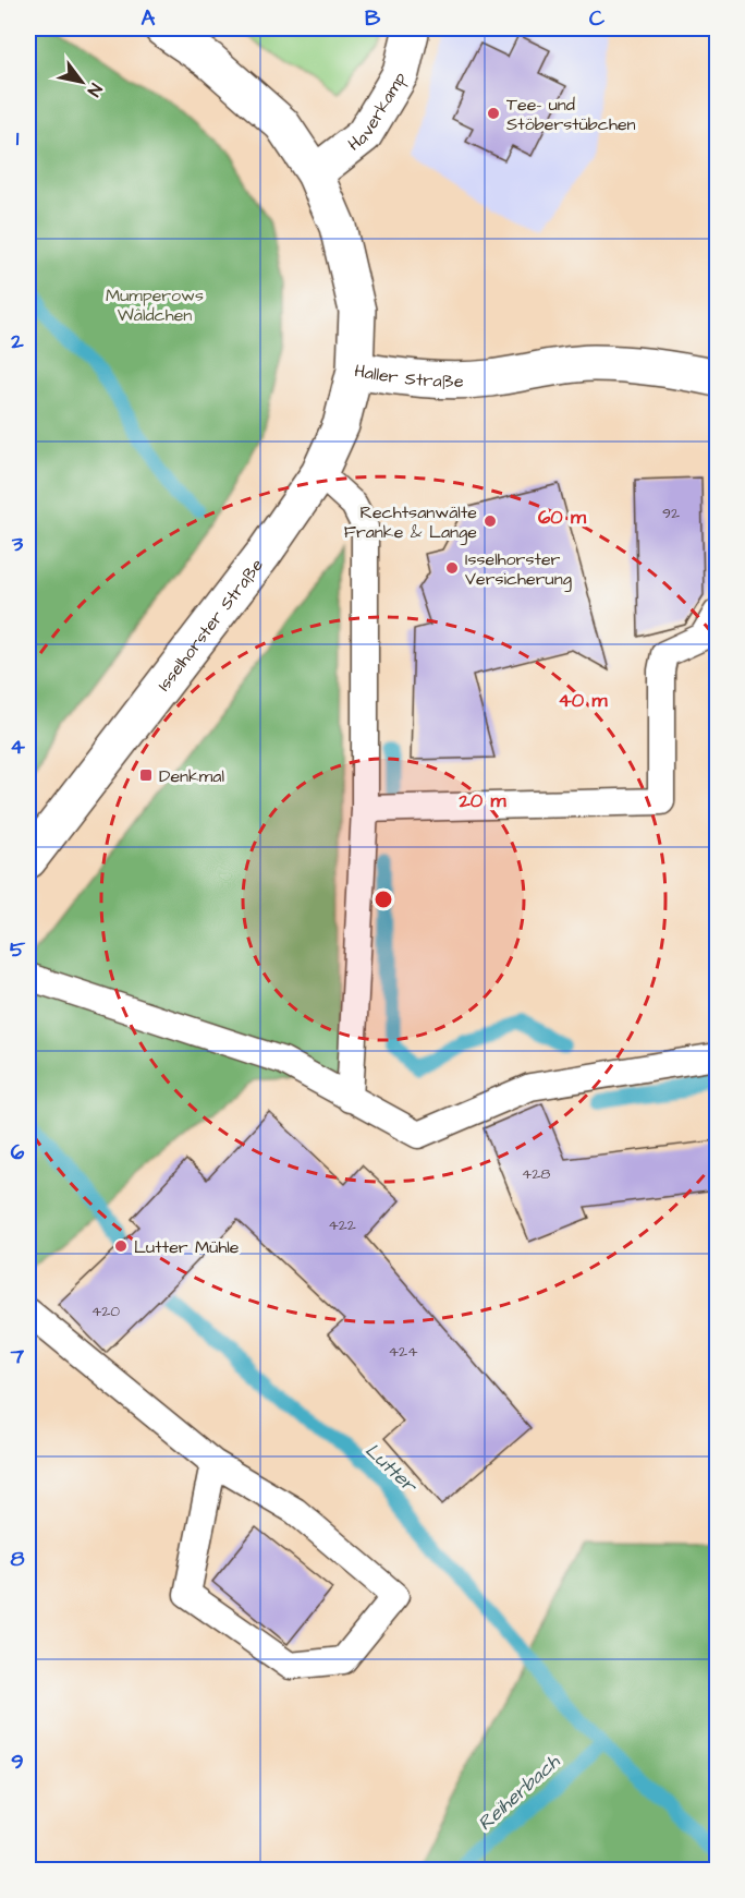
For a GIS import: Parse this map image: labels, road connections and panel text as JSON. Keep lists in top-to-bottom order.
{
  "streets": {
    "street": ["Haverkamp", "Haller Straße", "Isselhorster Straße"]
  },
  "crossings": [
    ["Haverkamp", "Haller Straße"],
    ["Haller Straße", "Isselhorster Straße"]
  ],
  "water": ["Lutter", "Reiherbach"],
  "parks": ["Mumperows Wäldchen"],
  "places": {
    "other": [
      "Tee- und Stöberstübchen",
      "Rechtsanwälte Franke & Lange",
      "Isselhorster Versicherung",
      "Lutter Mühle"
    ],
    "transit": ["Denkmal"]
  },
  "house_numbers": [
    "92",
    "428",
    "422",
    "420",
    "424"
  ],
  "north": "bottom right",
  "grid": {
    "columns": ["A", "B", "C"],
    "rows": [
      "1",
      "2",
      "3",
      "4",
      "5",
      "6",
      "7",
      "8",
      "9"
    ]
  },
  "rings": ["60 m", "40 m", "20 m"]
}
